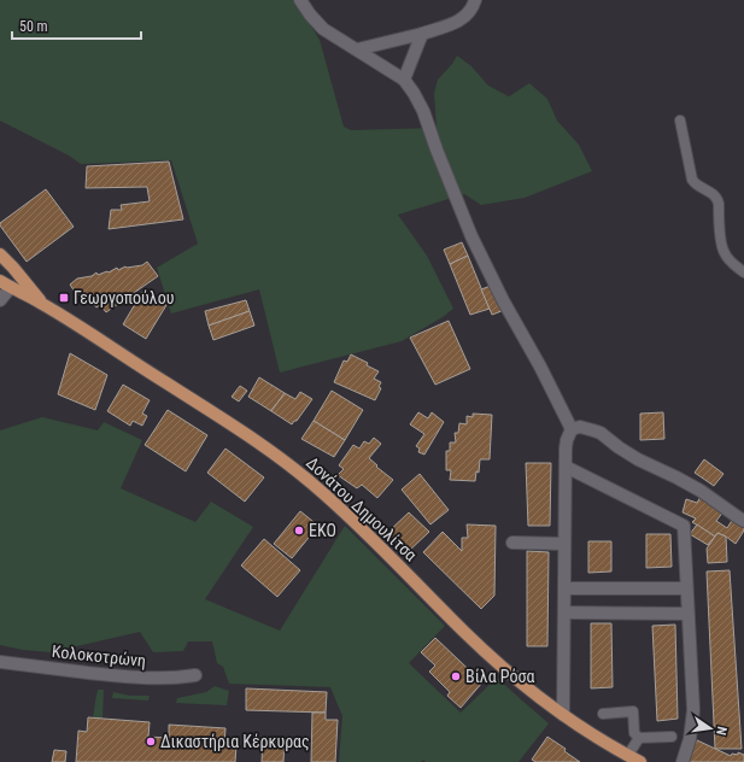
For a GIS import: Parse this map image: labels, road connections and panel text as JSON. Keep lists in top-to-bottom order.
{
  "streets": {
    "main road": ["Δονάτου Δημουλίτσα"],
    "street": ["Κολοκοτρώνη"]
  },
  "places": {
    "transit": ["Γεωργοπούλου"],
    "other": ["EKO", "Βίλα Ρόσα", "Δικαστήρια Κέρκυρας"]
  },
  "scale_bar": "50 m",
  "north": "right"
}
